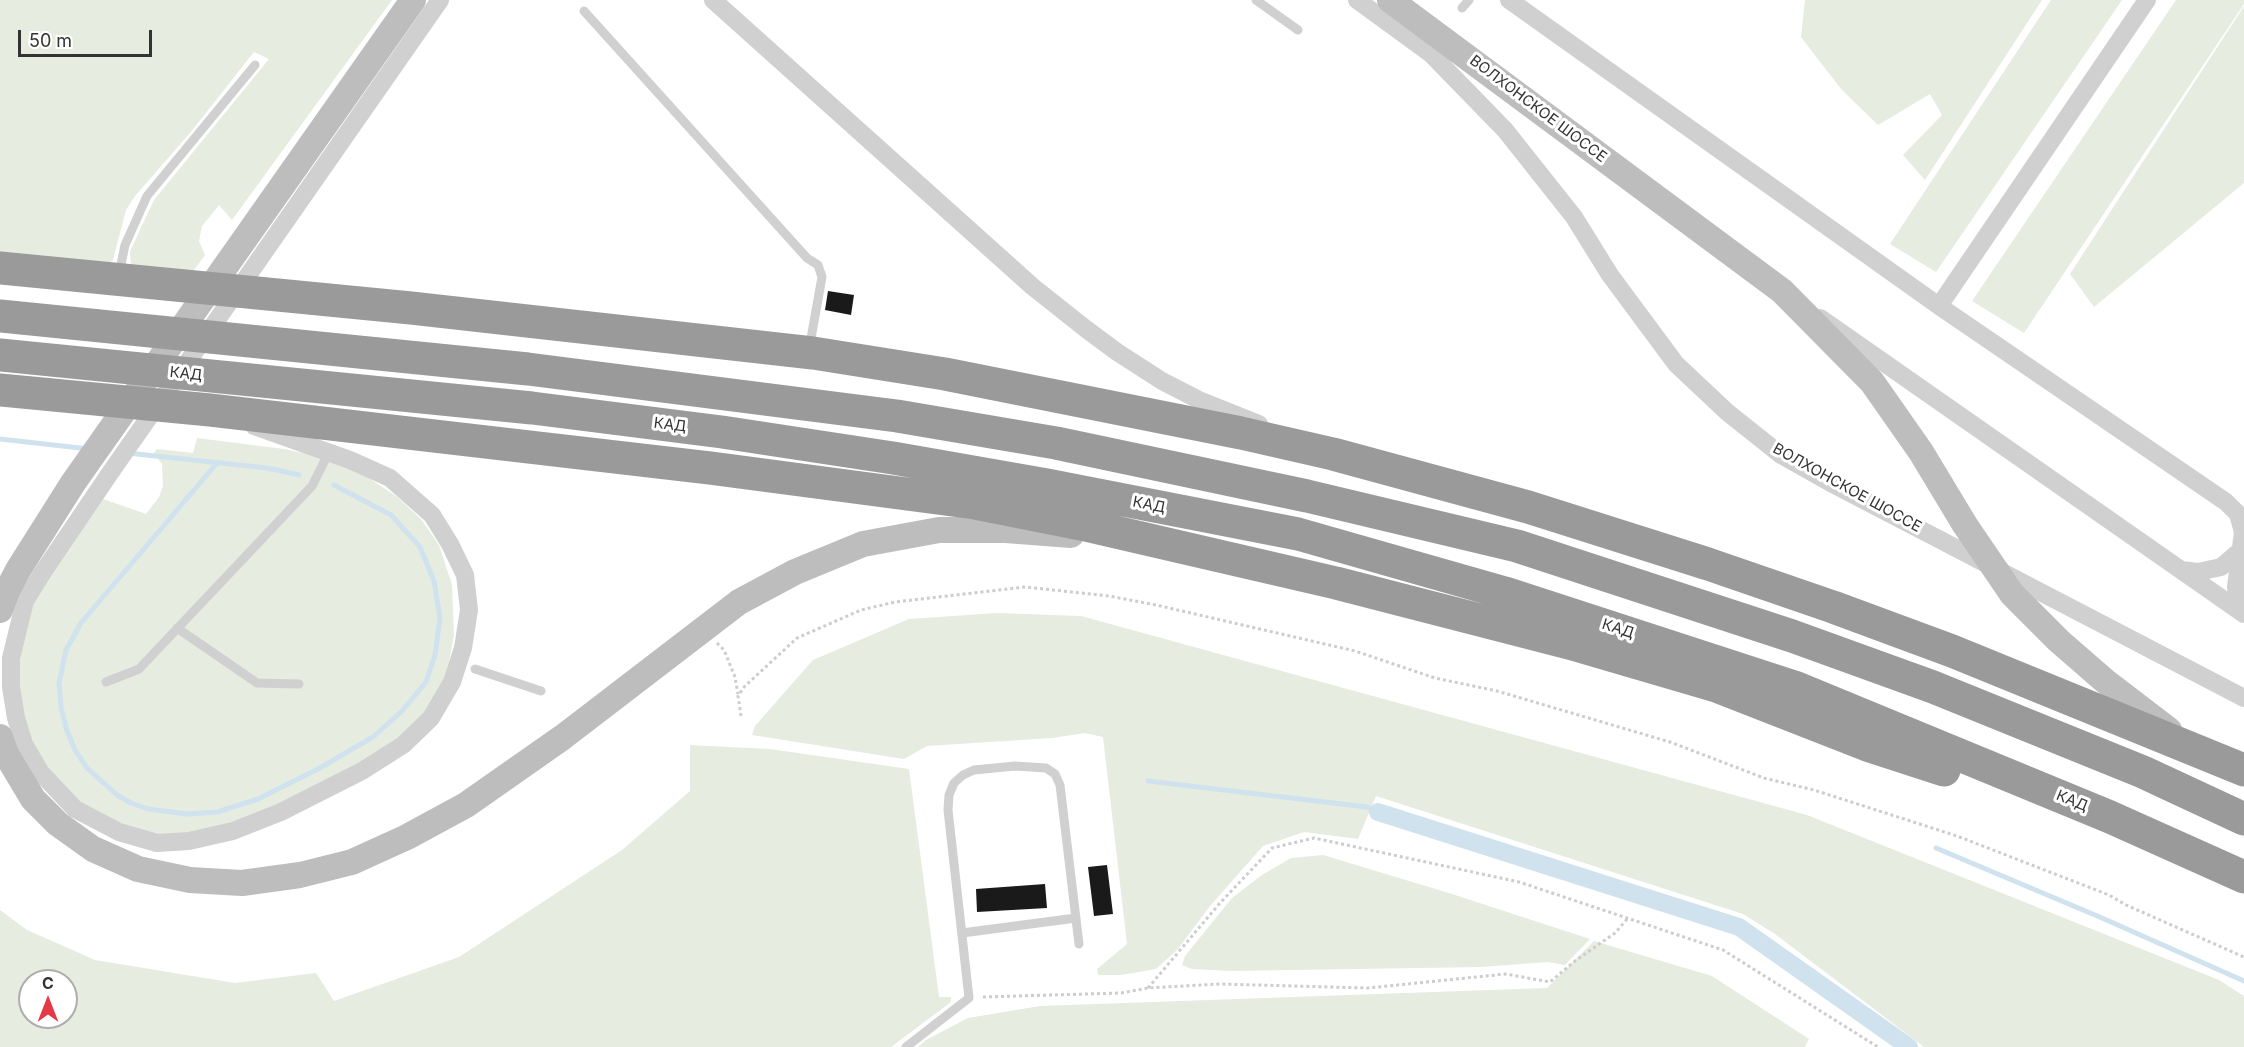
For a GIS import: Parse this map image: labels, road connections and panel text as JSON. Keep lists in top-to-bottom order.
{
  "streets": {
    "highway": ["КАД"],
    "main road": ["ВОЛХОНСКОЕ ШОССЕ"]
  },
  "scale_bar": "50 m",
  "north": "top"
}
